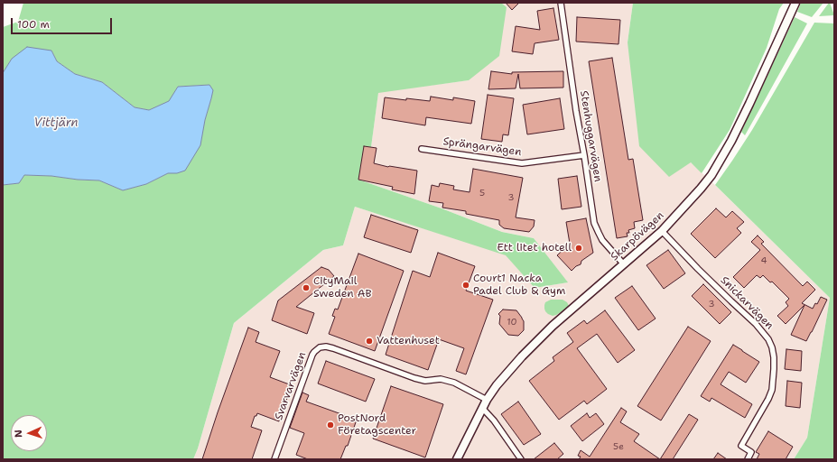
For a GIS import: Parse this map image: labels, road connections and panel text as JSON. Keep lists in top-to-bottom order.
{
  "streets": {
    "street": [
      "Stenhuggarvägen",
      "Sprängarvägen",
      "Skarpövägen",
      "Snickarvägen",
      "Svarvarvägen"
    ]
  },
  "crossings": [
    ["Stenhuggarvägen", "Sprängarvägen"],
    ["Stenhuggarvägen", "Skarpövägen"],
    ["Skarpövägen", "Snickarvägen"],
    ["Skarpövägen", "Svarvarvägen"]
  ],
  "water": ["Vittjärn"],
  "places": [
    "Ett litet hotell",
    "Court1 Nacka Padel Club & Gym",
    "CityMail Sweden AB",
    "Vattenhuset",
    "PostNord Företagscenter"
  ],
  "house_numbers": [
    "5",
    "3",
    "4",
    "3",
    "10",
    "5e"
  ],
  "scale_bar": "100 m",
  "north": "left"
}
